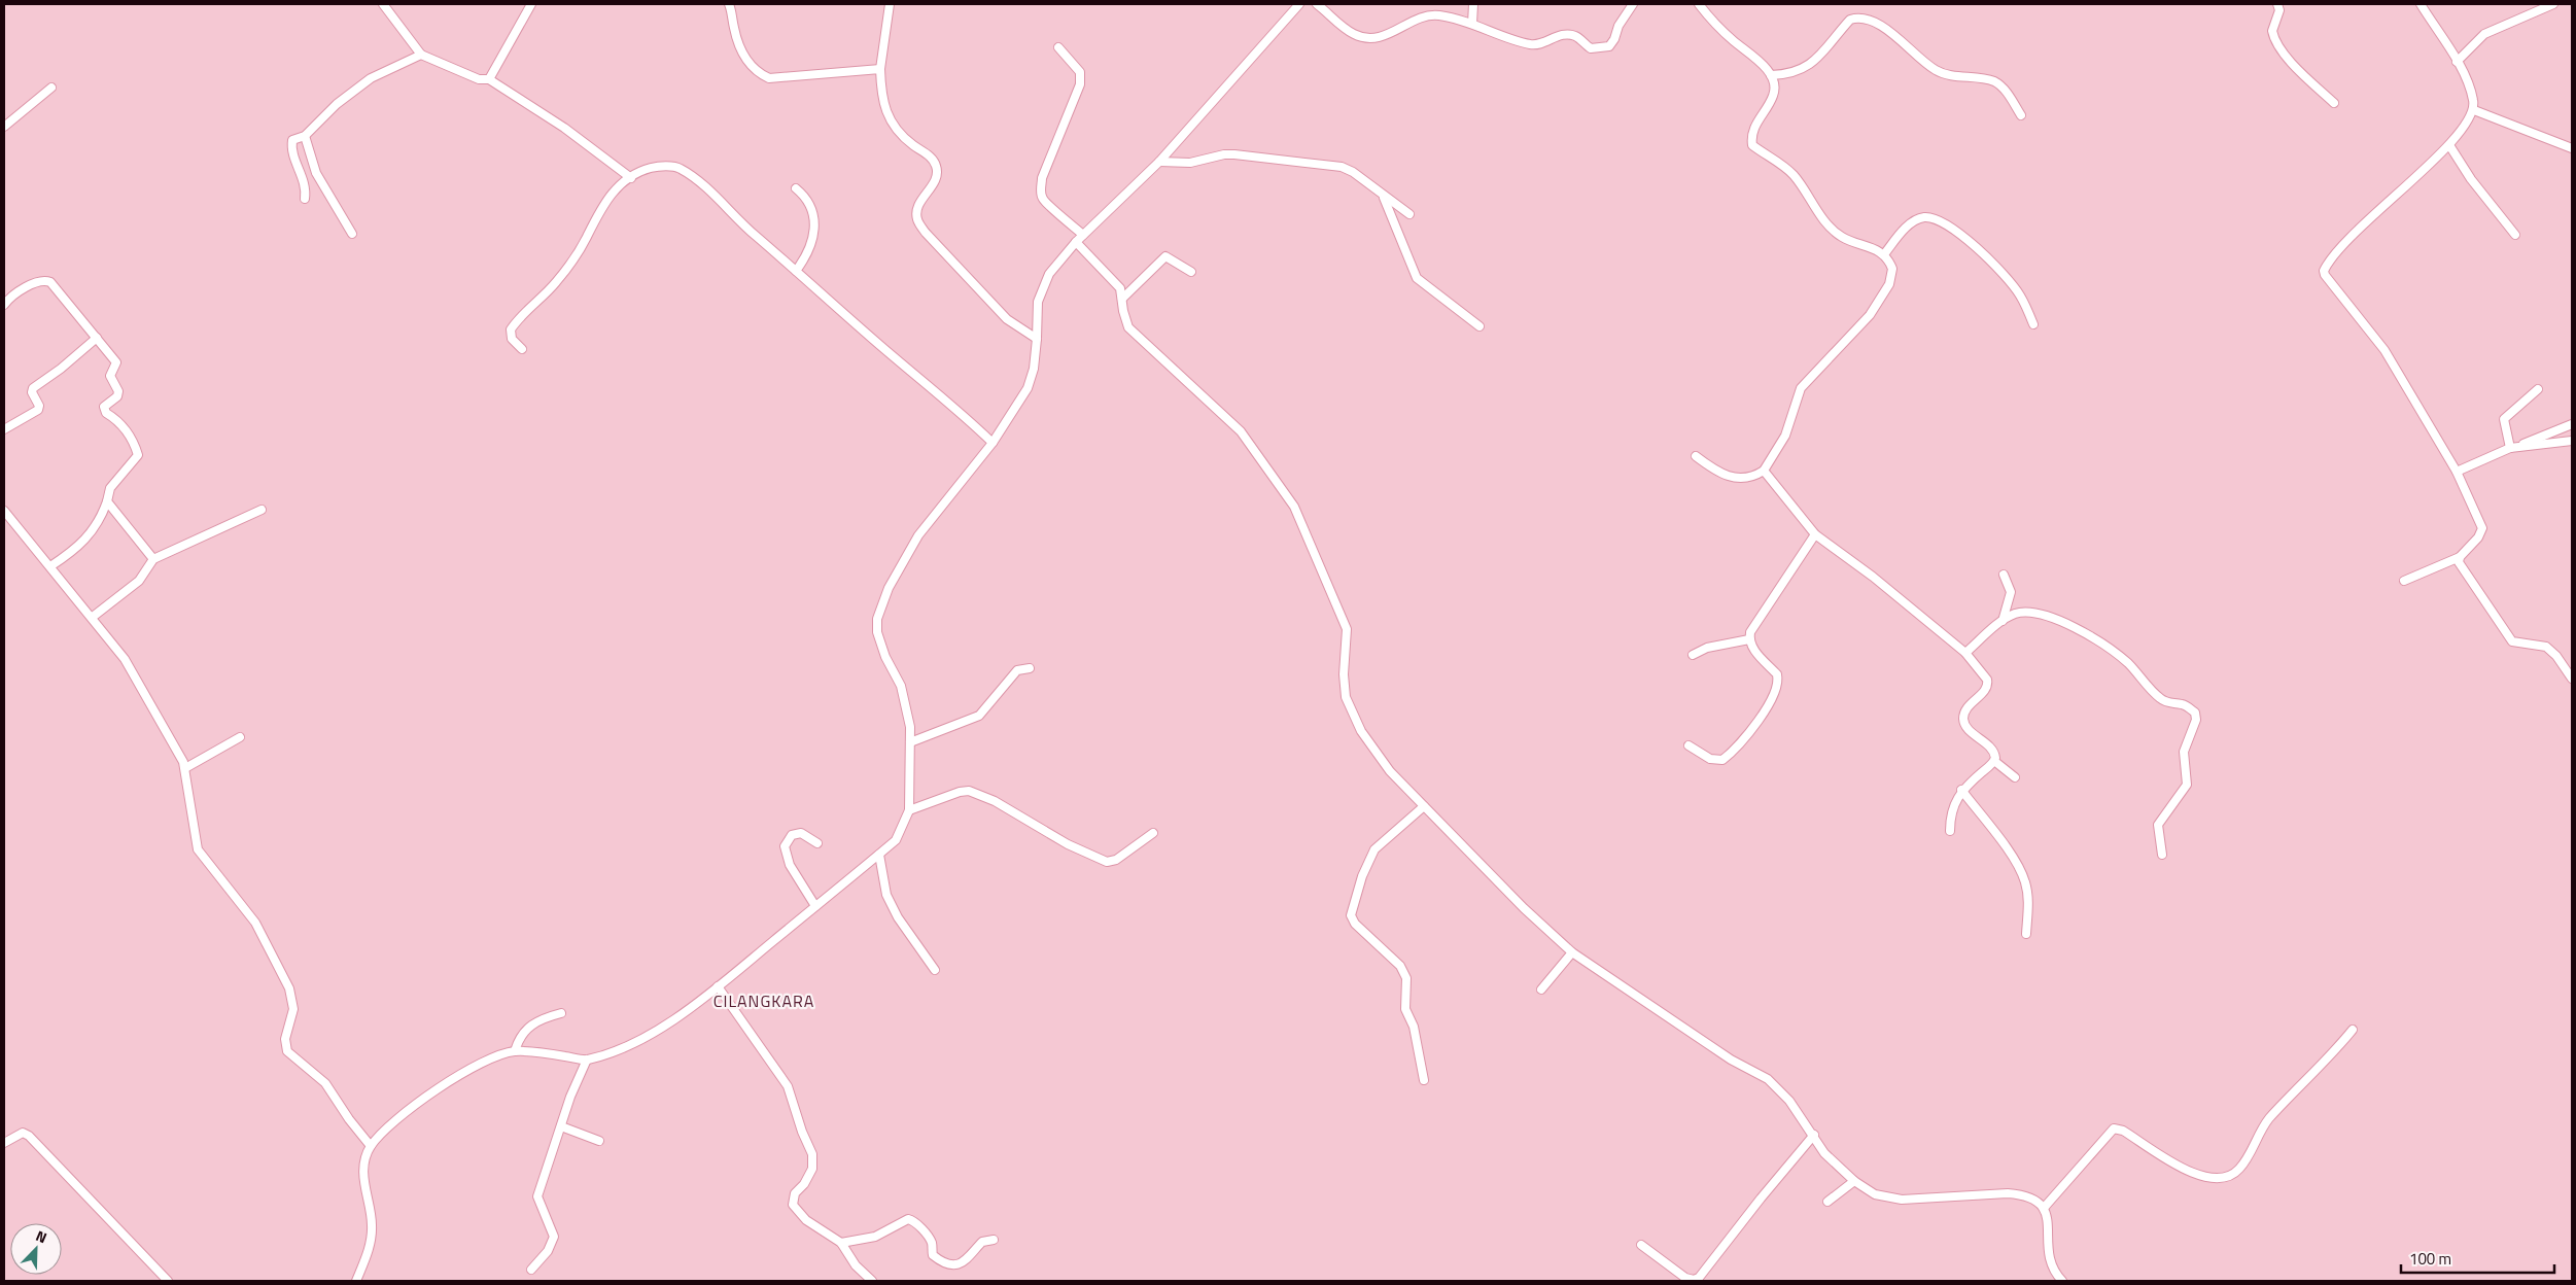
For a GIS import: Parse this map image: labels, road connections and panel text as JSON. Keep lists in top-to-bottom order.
{
  "districts": ["CILANGKARA"],
  "scale_bar": "100 m",
  "north": "top right"
}
